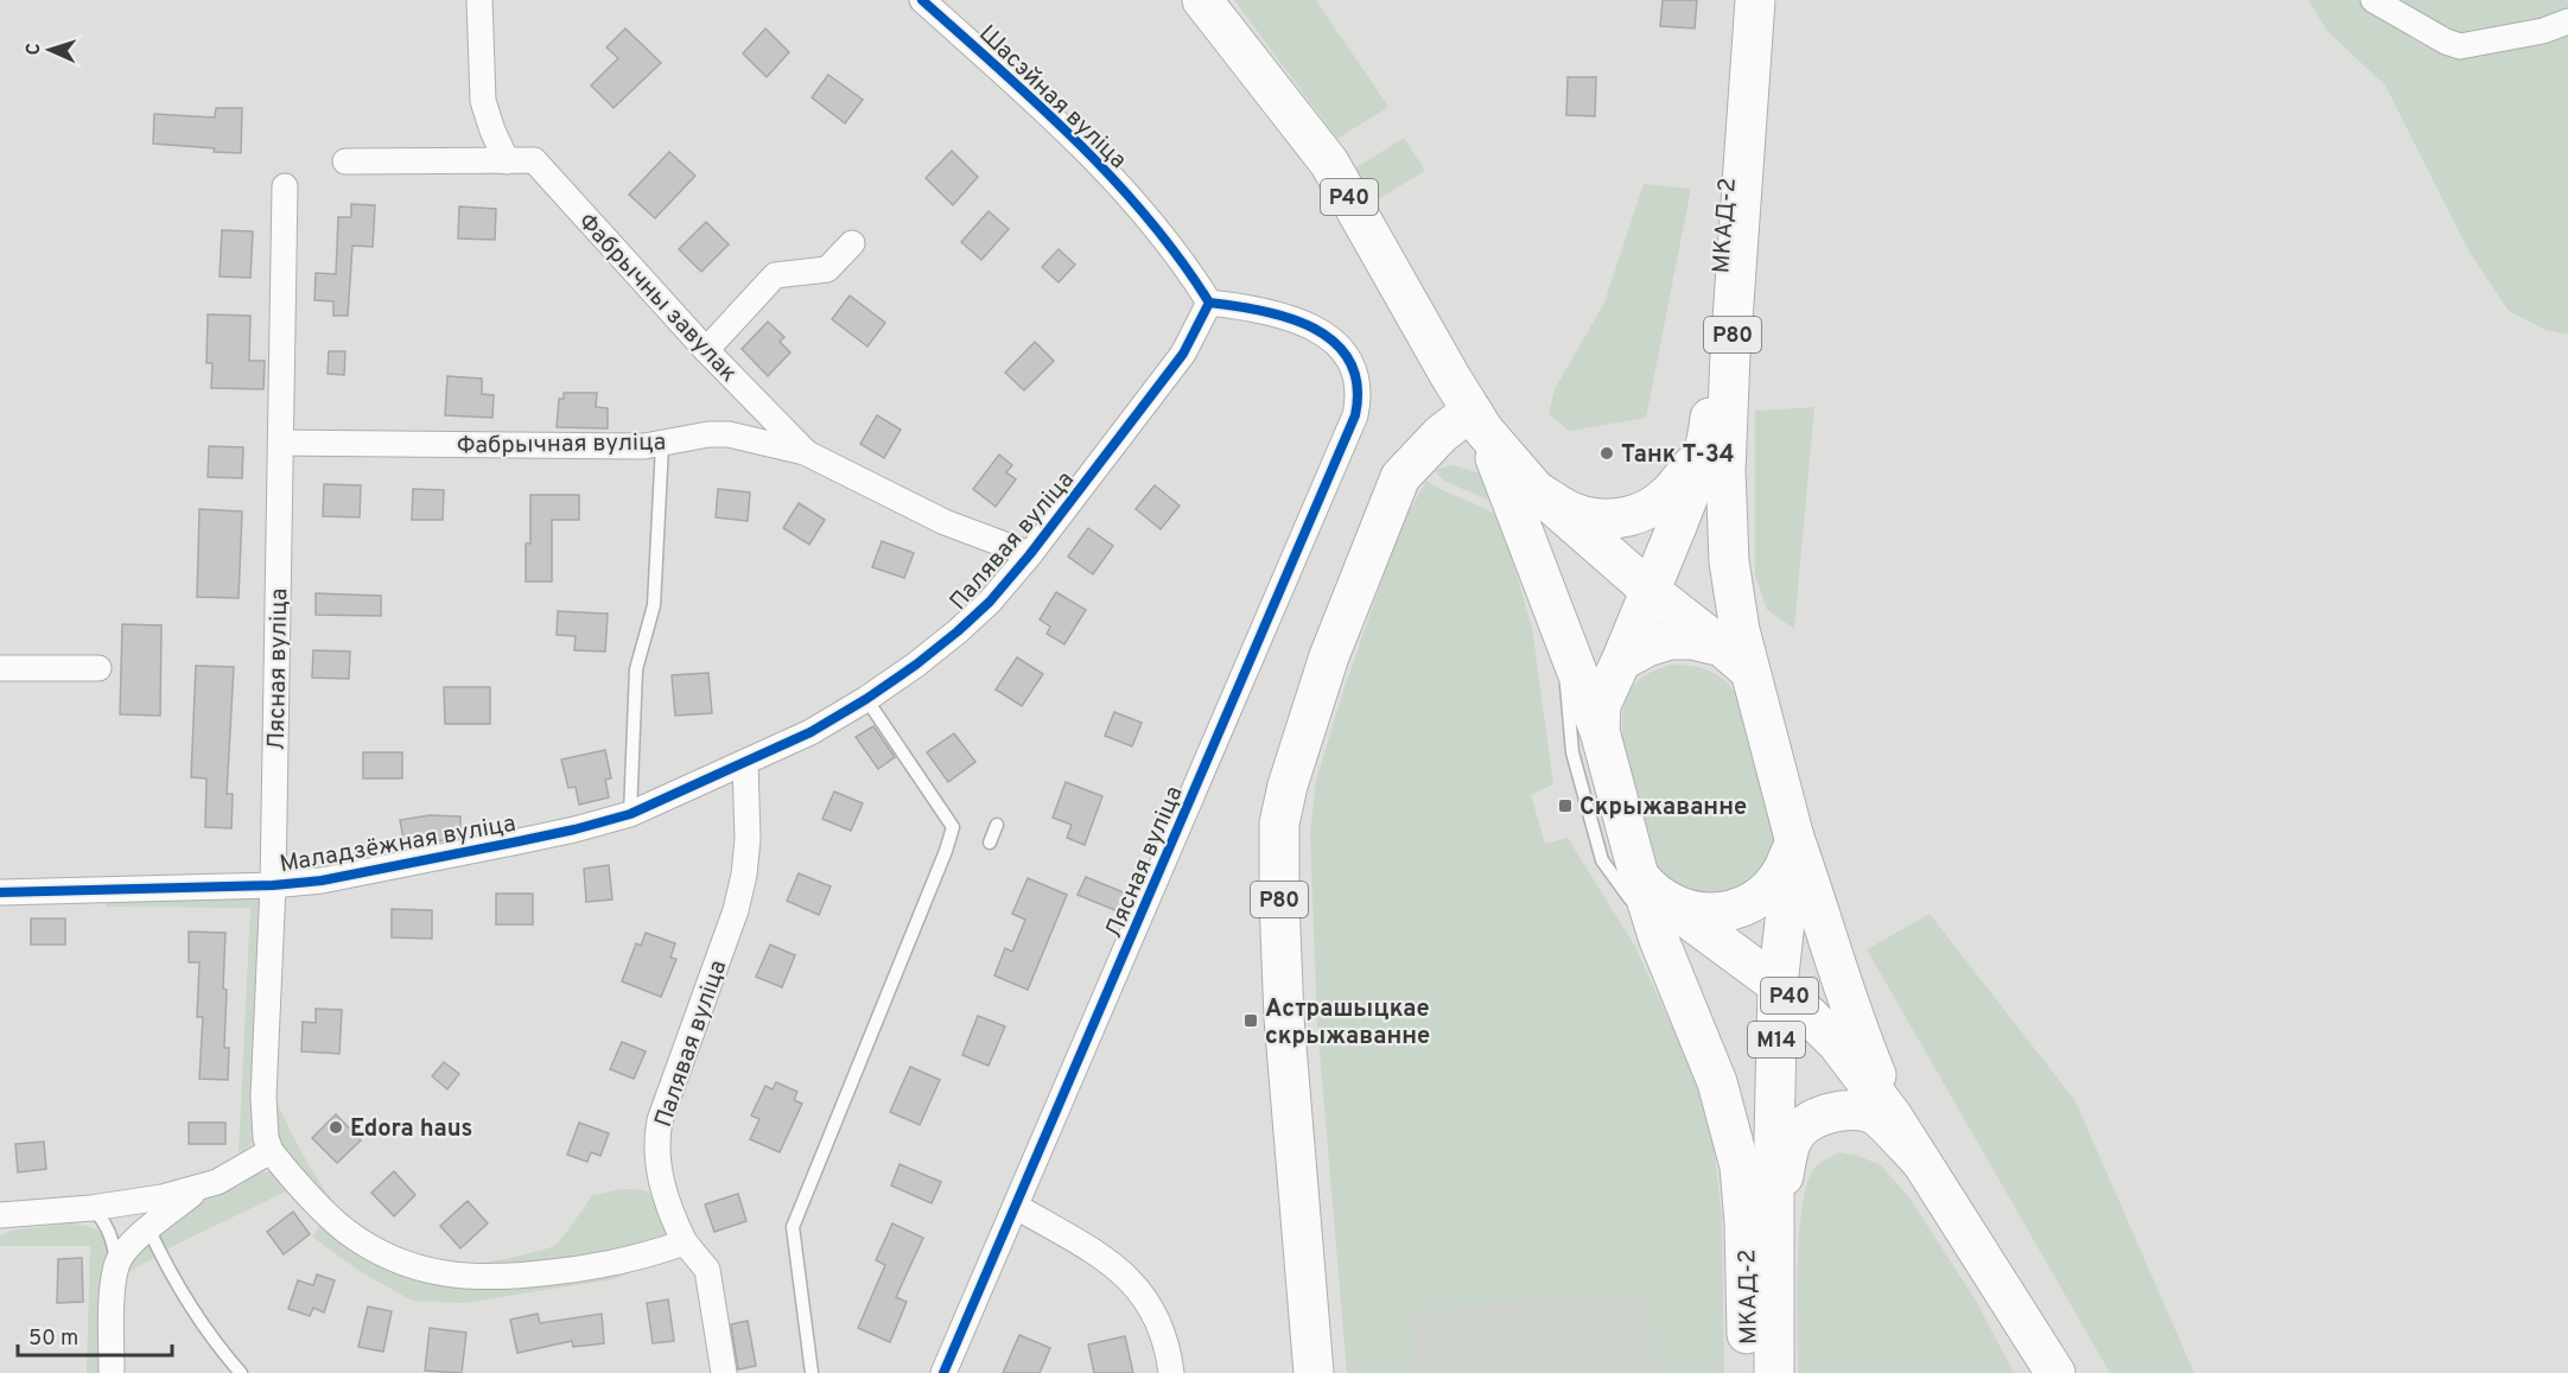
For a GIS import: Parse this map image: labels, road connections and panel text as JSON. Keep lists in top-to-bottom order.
{
  "streets": {
    "main road": [
      "Р40",
      "МКАД-2",
      "Р80",
      "М14"
    ],
    "street": [
      "Шасэйная вуліца",
      "Фабрычны завулак",
      "Фабрычная вуліца",
      "Палявая вуліца",
      "Лясная вуліца",
      "Маладзёжная вуліца"
    ]
  },
  "crossings": [
    ["Шасэйная вуліца", "Палявая вуліца"],
    ["Шасэйная вуліца", "Лясная вуліца"],
    ["Р40", "МКАД-2"],
    ["Р40", "Р80"],
    ["Р40", "М14"],
    ["МКАД-2", "Р80"],
    ["МКАД-2", "М14"],
    ["Фабрычны завулак", "Фабрычная вуліца"],
    ["Р80", "М14"],
    ["Фабрычная вуліца", "Палявая вуліца"],
    ["Фабрычная вуліца", "Лясная вуліца"],
    ["Палявая вуліца", "Лясная вуліца"],
    ["Палявая вуліца", "Маладзёжная вуліца"],
    ["Лясная вуліца", "Маладзёжная вуліца"]
  ],
  "places": {
    "other": ["Танк Т-34", "Edora haus"],
    "transit": ["Скрыжаванне", "Астрашыцкае скрыжаванне"]
  },
  "scale_bar": "50 m",
  "north": "left"
}
